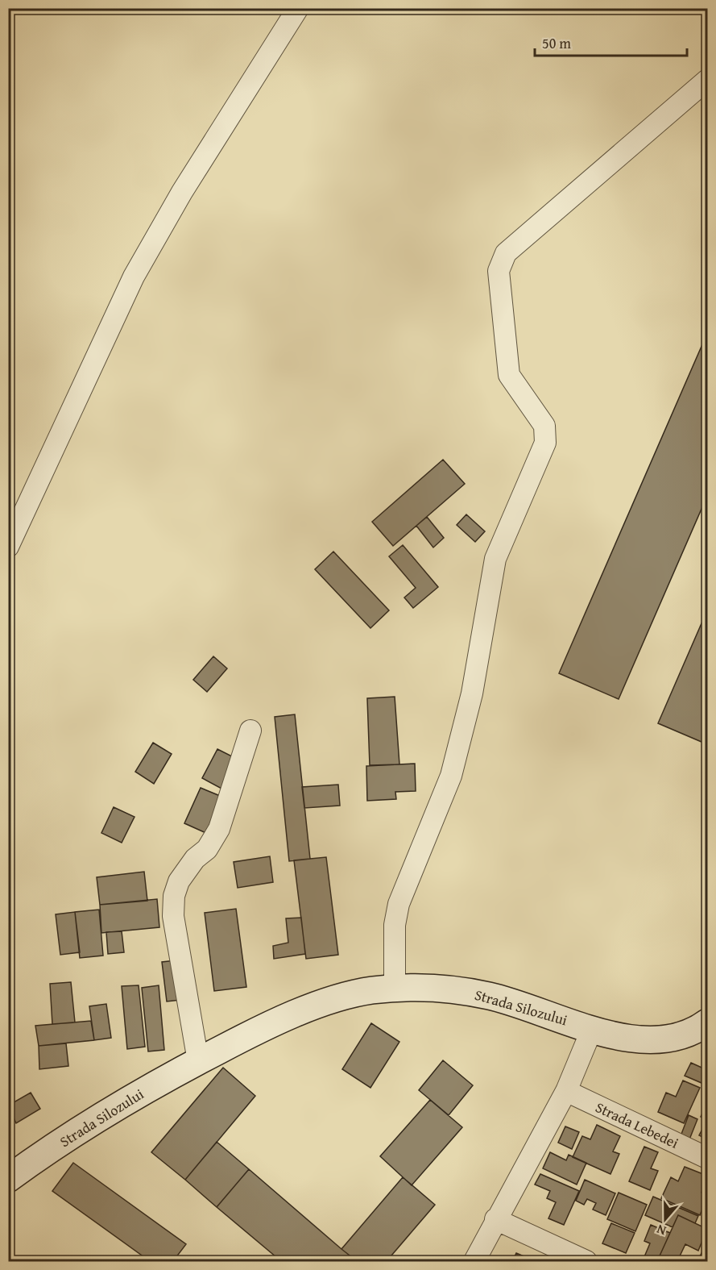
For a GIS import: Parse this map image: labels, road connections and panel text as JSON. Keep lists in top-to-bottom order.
{
  "streets": {
    "main road": ["Strada Silozului"],
    "street": ["Strada Lebedei"]
  },
  "scale_bar": "50 m",
  "north": "bottom"
}
